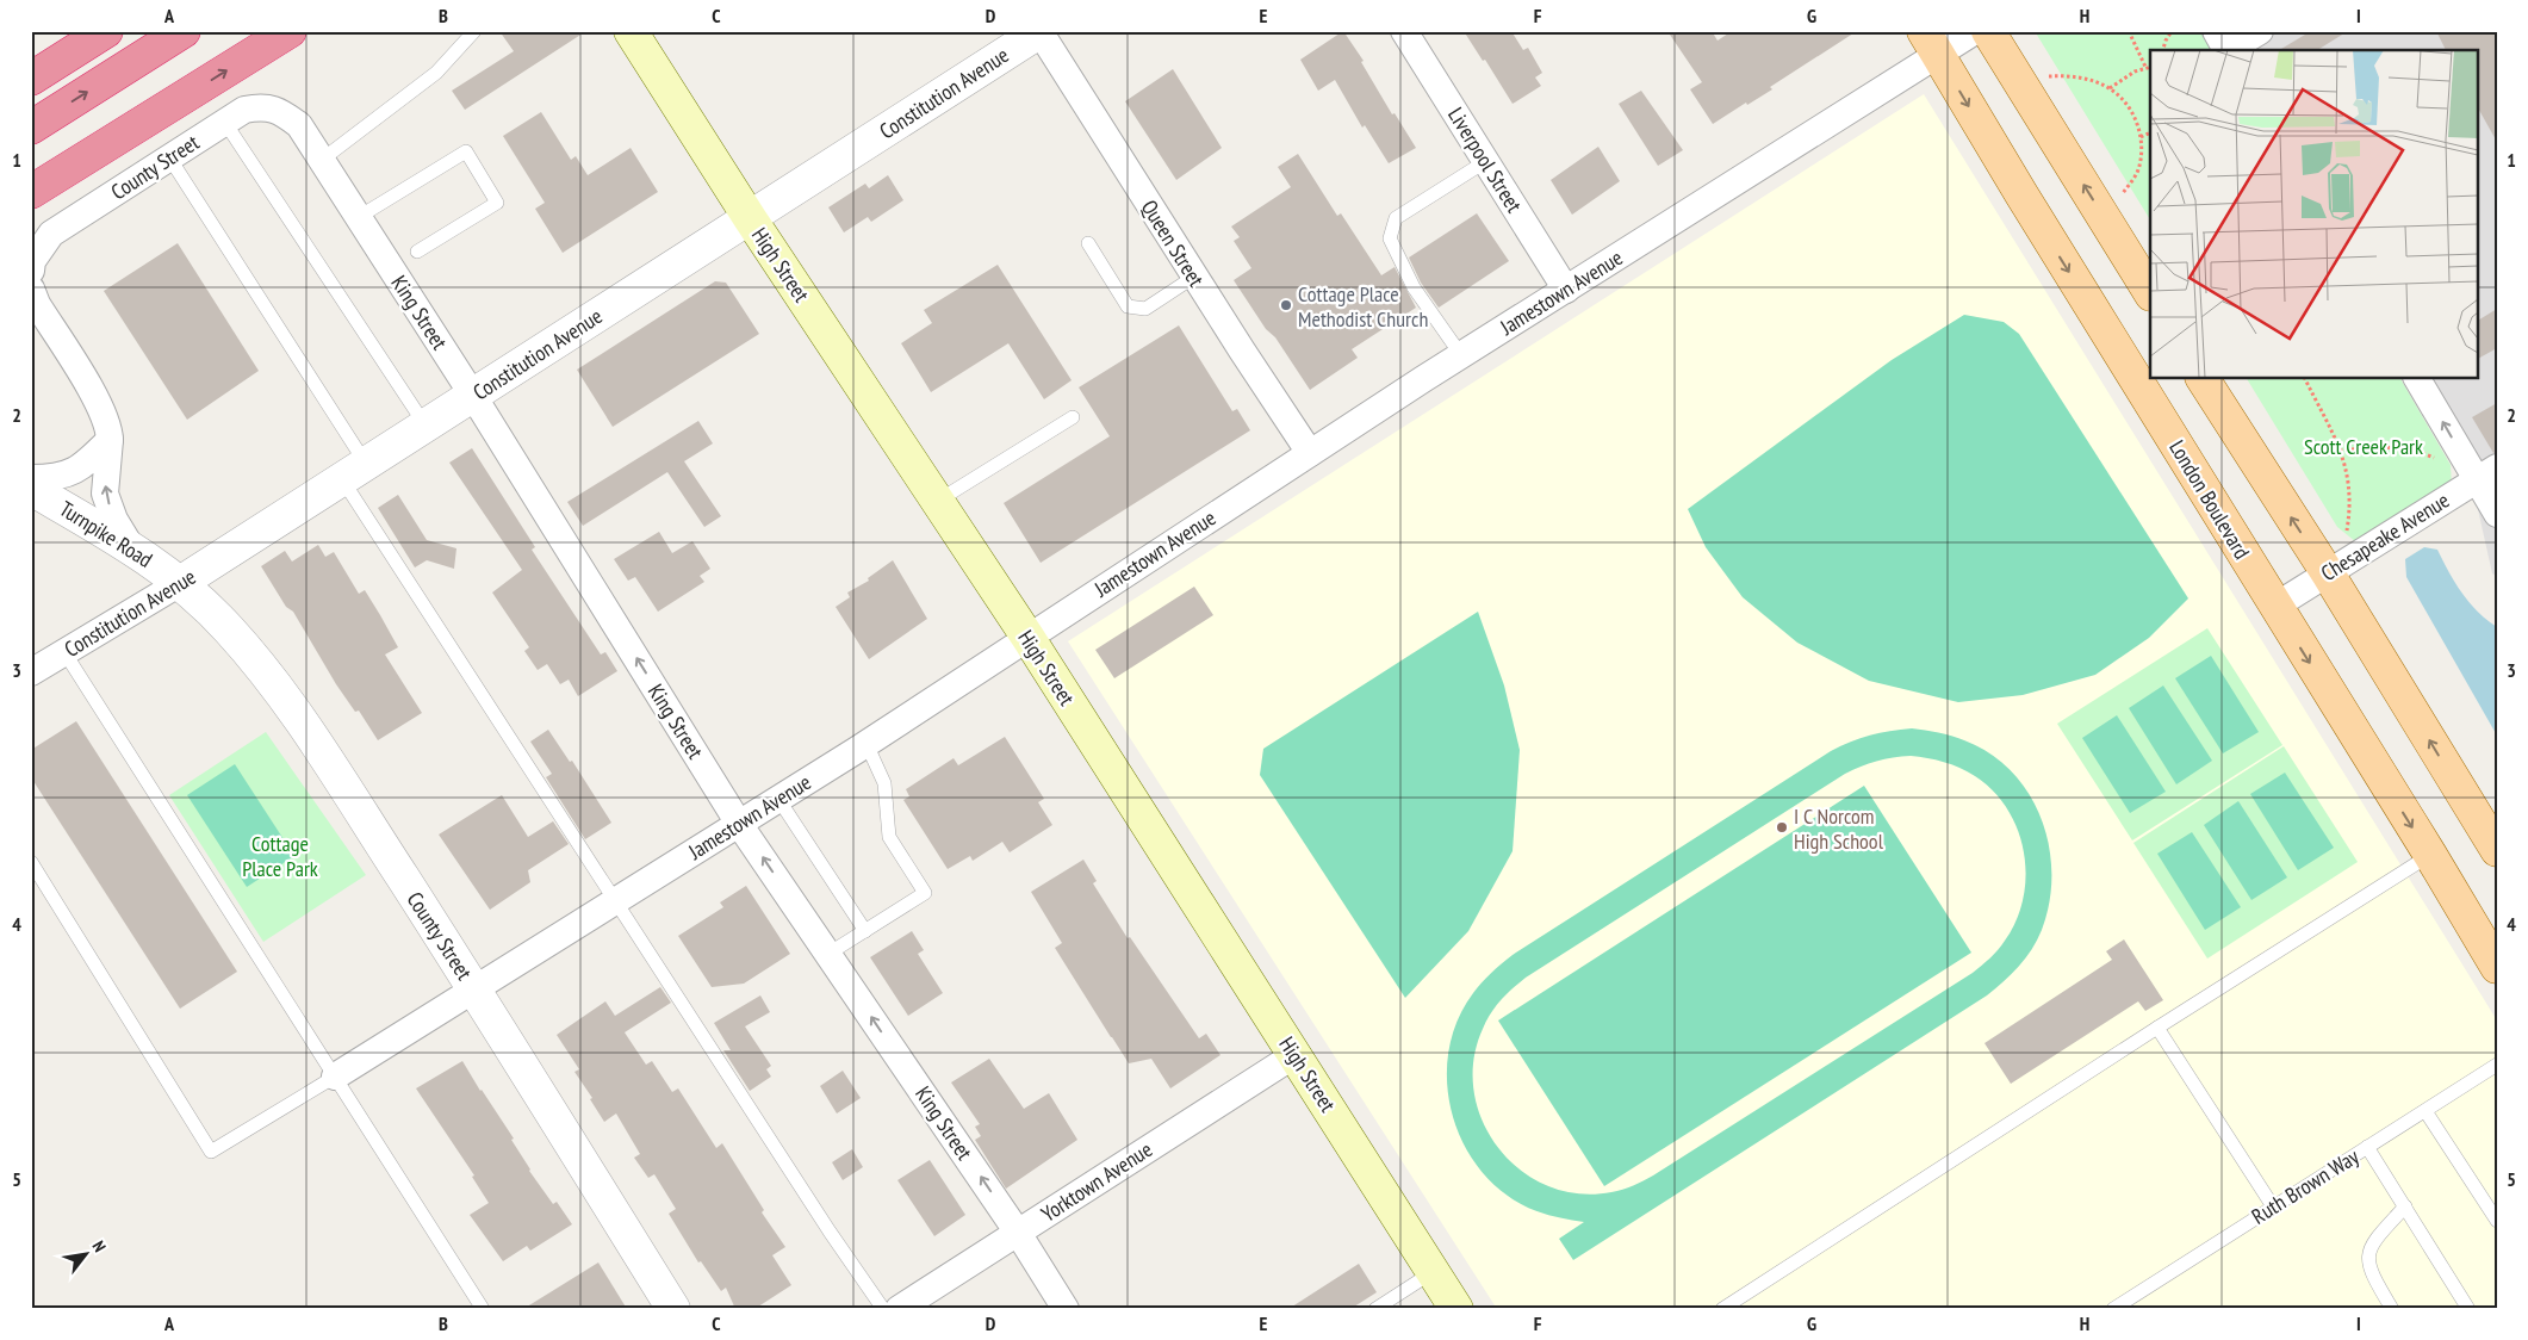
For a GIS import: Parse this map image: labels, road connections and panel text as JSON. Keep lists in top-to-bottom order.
{
  "streets": {
    "main road": ["High Street", "London Boulevard"],
    "street": [
      "Constitution Avenue",
      "Liverpool Street",
      "County Street",
      "Queen Street",
      "Jamestown Avenue",
      "King Street",
      "Turnpike Road",
      "Chesapeake Avenue",
      "Yorktown Avenue"
    ],
    "lane": ["Ruth Brown Way"]
  },
  "crossings": [
    ["Constitution Avenue", "County Street"],
    ["Constitution Avenue", "Queen Street"],
    ["Constitution Avenue", "High Street"],
    ["Constitution Avenue", "King Street"],
    ["Constitution Avenue", "Turnpike Road"],
    ["Liverpool Street", "Jamestown Avenue"],
    ["County Street", "Jamestown Avenue"],
    ["County Street", "King Street"],
    ["County Street", "Turnpike Road"],
    ["Queen Street", "Jamestown Avenue"],
    ["High Street", "Jamestown Avenue"],
    ["High Street", "Yorktown Avenue"],
    ["Jamestown Avenue", "King Street"],
    ["Jamestown Avenue", "London Boulevard"],
    ["King Street", "Yorktown Avenue"],
    ["London Boulevard", "Chesapeake Avenue"]
  ],
  "one_way": ["King Street"],
  "parks": ["Scott Creek Park", "Cottage Place Park"],
  "places": ["Cottage Place Methodist Church", "I C Norcom High School"],
  "north": "top right",
  "grid": {
    "columns": [
      "A",
      "B",
      "C",
      "D",
      "E",
      "F",
      "G",
      "H",
      "I"
    ],
    "rows": [
      "1",
      "2",
      "3",
      "4",
      "5"
    ]
  }
}
